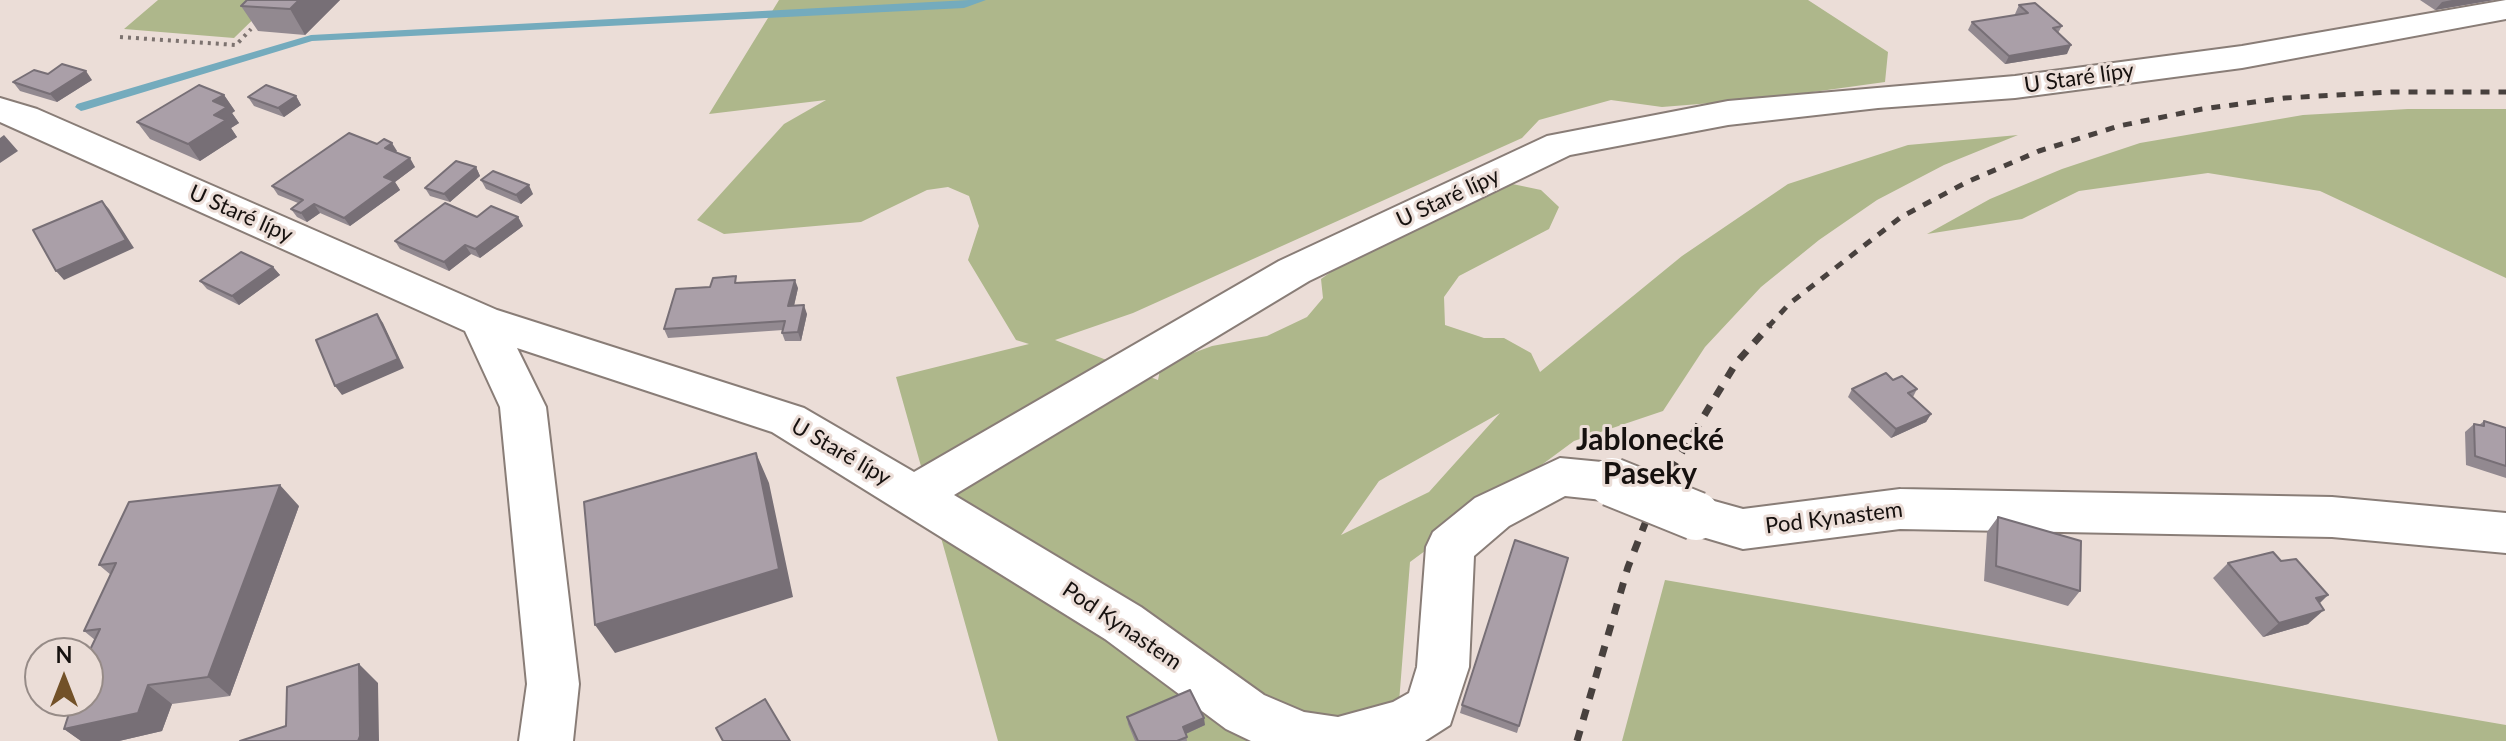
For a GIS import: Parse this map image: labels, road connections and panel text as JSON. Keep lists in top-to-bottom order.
{
  "streets": {
    "street": ["U Staré lípy", "Pod Kynastem"]
  },
  "crossings": [
    ["U Staré lípy", "Pod Kynastem"]
  ],
  "districts": ["Jablonecké Paseky"],
  "north": "top"
}
